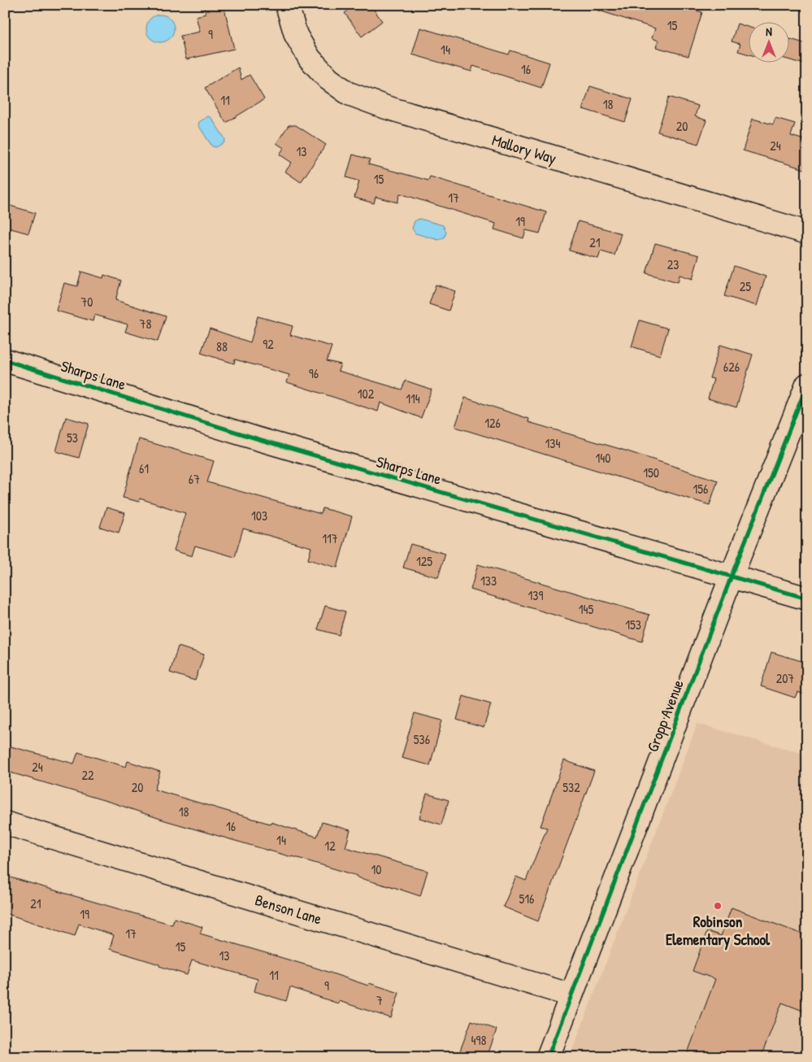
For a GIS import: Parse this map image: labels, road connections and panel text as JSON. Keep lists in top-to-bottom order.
{
  "streets": {
    "street": [
      "Mallory Way",
      "Sharps Lane",
      "Gropp Avenue",
      "Benson Lane"
    ]
  },
  "crossings": [
    ["Sharps Lane", "Gropp Avenue"],
    ["Gropp Avenue", "Benson Lane"]
  ],
  "places": ["Robinson Elementary School"],
  "house_numbers": [
    "15",
    "9",
    "14",
    "16",
    "11",
    "18",
    "20",
    "24",
    "13",
    "15",
    "17",
    "19",
    "21",
    "23",
    "25",
    "70",
    "78",
    "92",
    "88",
    "626",
    "96",
    "102",
    "114",
    "126",
    "53",
    "134",
    "140",
    "61",
    "150",
    "67",
    "156",
    "103",
    "117",
    "125",
    "133",
    "139",
    "145",
    "153",
    "207",
    "536",
    "24",
    "22",
    "20",
    "532",
    "18",
    "16",
    "14",
    "12",
    "10",
    "516",
    "21",
    "19",
    "17",
    "15",
    "13",
    "11",
    "9",
    "7",
    "498"
  ],
  "north": "top"
}
